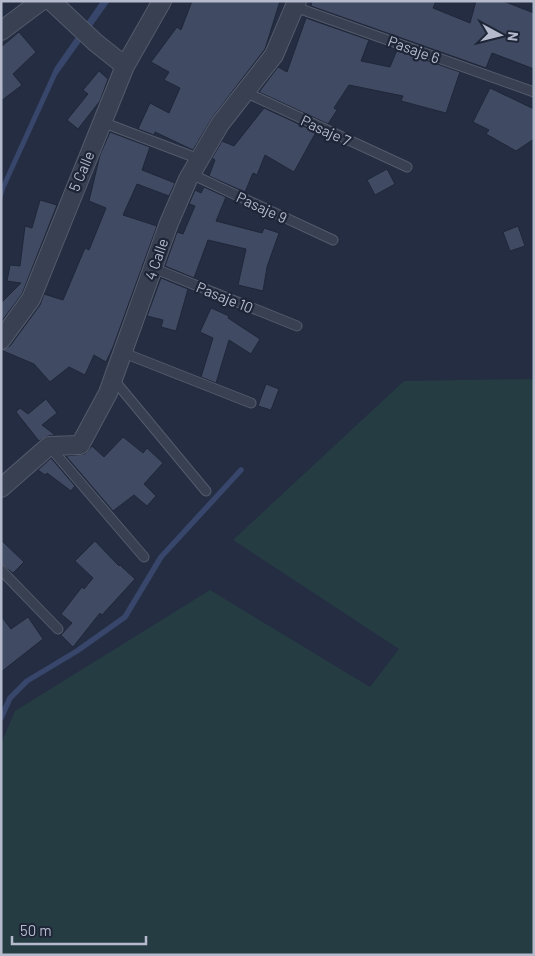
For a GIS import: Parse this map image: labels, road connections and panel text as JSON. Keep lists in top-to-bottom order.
{
  "streets": {
    "street": ["5 Calle", "4 Calle"],
    "lane": [
      "Pasaje 6",
      "Pasaje 7",
      "Pasaje 9",
      "Pasaje 10"
    ]
  },
  "crossings": [
    ["Pasaje 6", "4 Calle"],
    ["Pasaje 7", "4 Calle"],
    ["5 Calle", "Pasaje 9"],
    ["Pasaje 9", "4 Calle"],
    ["4 Calle", "Pasaje 10"]
  ],
  "scale_bar": "50 m",
  "north": "right"
}
